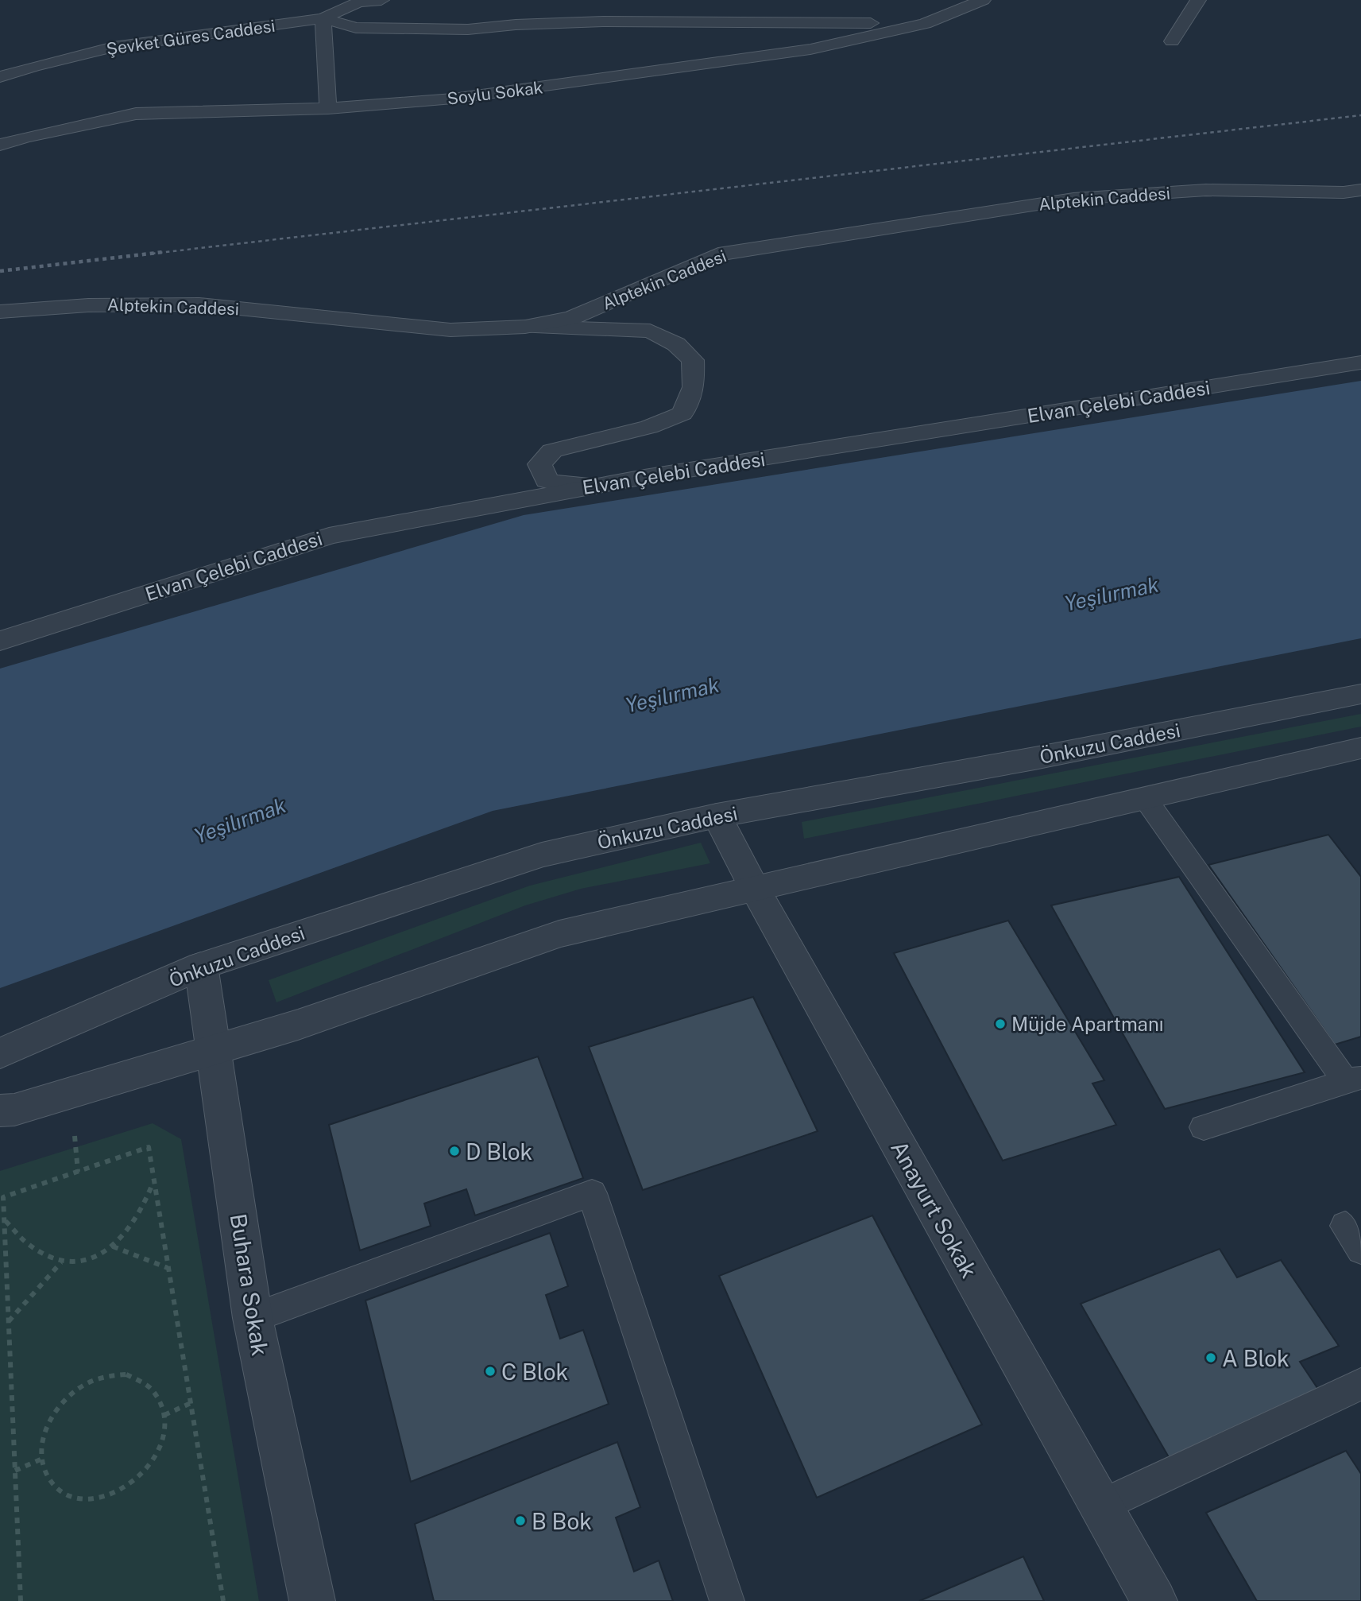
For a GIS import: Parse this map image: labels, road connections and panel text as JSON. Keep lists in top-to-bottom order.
{
  "streets": {
    "street": [
      "Şevket Güres Caddesi",
      "Soylu Sokak",
      "Alptekin Caddesi",
      "Elvan Çelebi Caddesi",
      "Önkuzu Caddesi",
      "Anayurt Sokak",
      "Buhara Sokak"
    ]
  },
  "crossings": [
    ["Önkuzu Caddesi", "Anayurt Sokak"],
    ["Önkuzu Caddesi", "Buhara Sokak"]
  ],
  "water": ["Yeşilırmak"],
  "places": [
    "Müjde Apartmanı",
    "D Blok",
    "A Blok",
    "C Blok",
    "B Bok"
  ]
}
